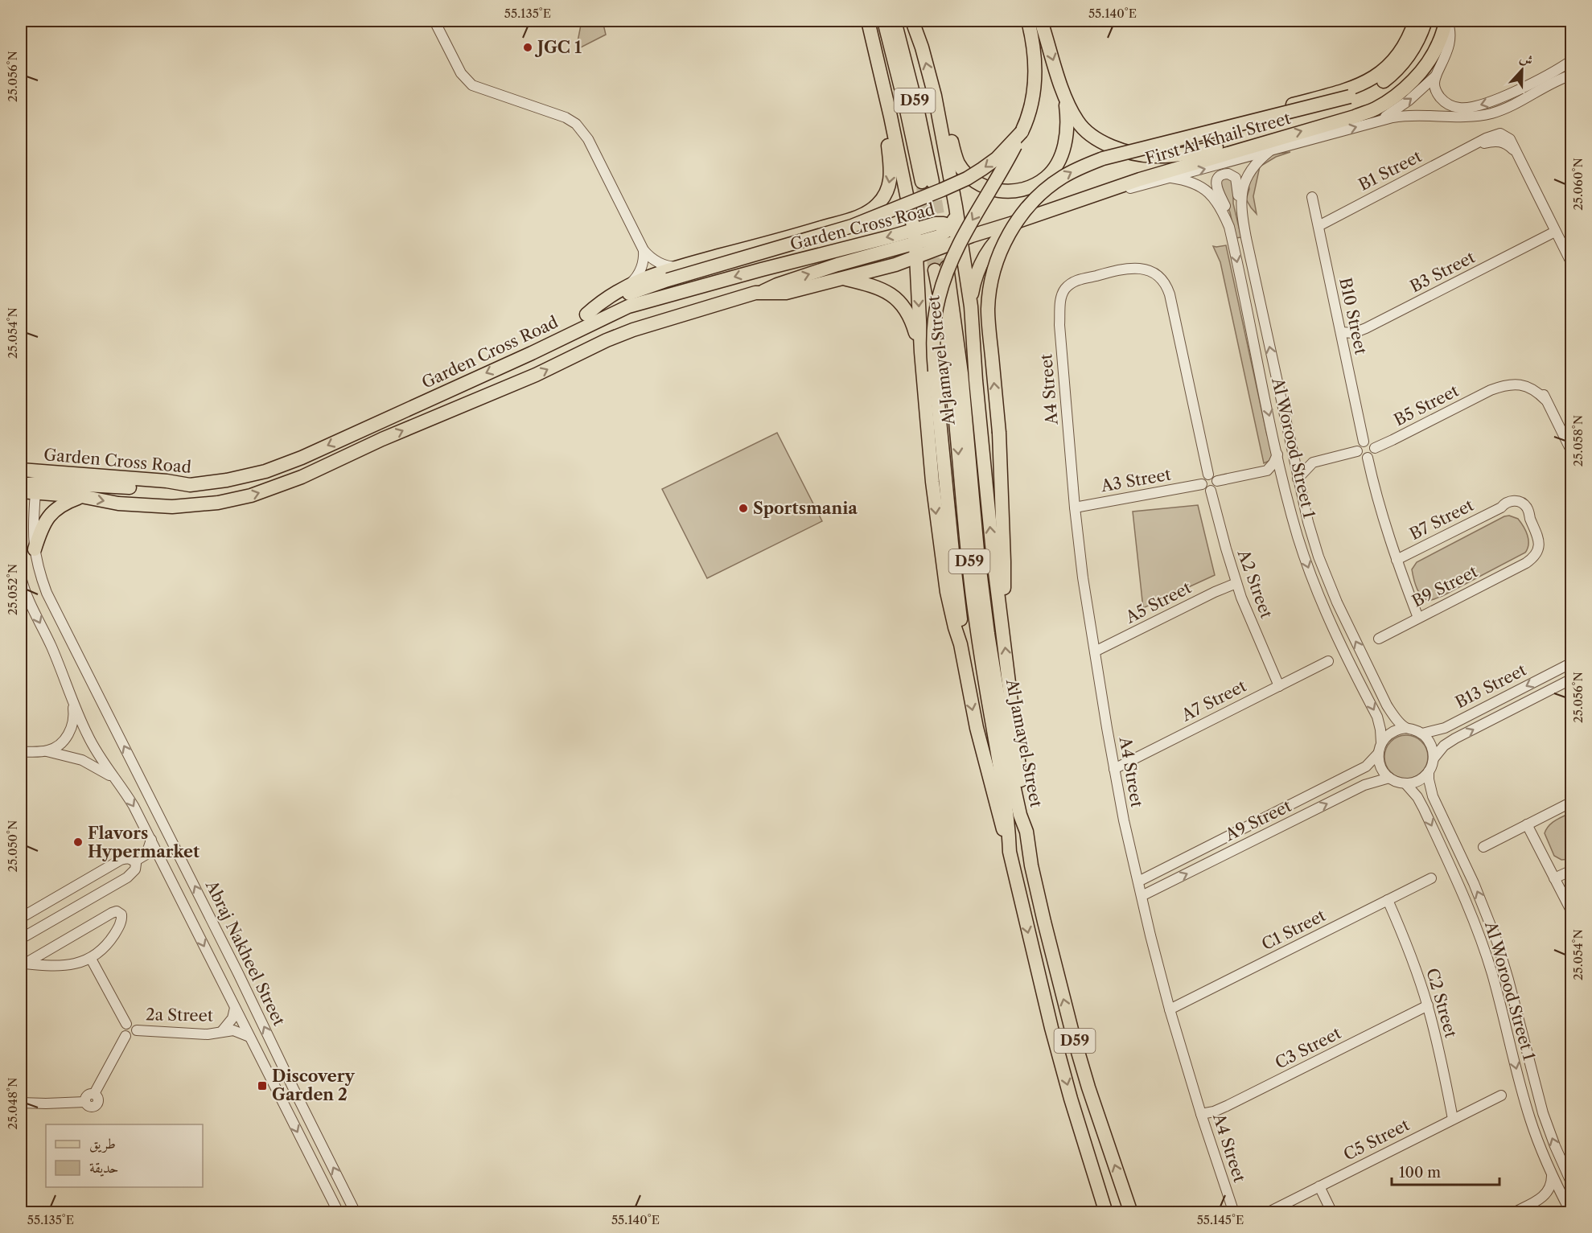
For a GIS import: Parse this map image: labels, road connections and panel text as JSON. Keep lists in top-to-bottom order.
{
  "streets": {
    "main road": [
      "D59",
      "First Al Khail Street",
      "Garden Cross Road",
      "Al Jamayel Street"
    ],
    "street": [
      "B1 Street",
      "B3 Street",
      "B10 Street",
      "A4 Street",
      "B5 Street",
      "Al Worood Street 1",
      "A3 Street",
      "B7 Street",
      "A2 Street",
      "B9 Street",
      "A5 Street",
      "B13 Street",
      "A7 Street",
      "A9 Street",
      "C1 Street",
      "Abraj Nakheel Street",
      "C2 Street",
      "2a Street",
      "C3 Street",
      "C5 Street"
    ]
  },
  "crossings": [
    ["First Al Khail Street", "Garden Cross Road"],
    ["B1 Street", "B3 Street"],
    ["B1 Street", "B10 Street"],
    ["Garden Cross Road", "Abraj Nakheel Street"],
    ["B3 Street", "B10 Street"],
    ["B10 Street", "B5 Street"],
    ["A4 Street", "A3 Street"],
    ["A4 Street", "A2 Street"],
    ["A4 Street", "A5 Street"],
    ["A4 Street", "A7 Street"],
    ["A4 Street", "A9 Street"],
    ["A4 Street", "C1 Street"],
    ["A4 Street", "C3 Street"],
    ["Al Worood Street 1", "B13 Street"],
    ["Al Worood Street 1", "A9 Street"],
    ["A3 Street", "A2 Street"],
    ["B7 Street", "B9 Street"],
    ["A2 Street", "A5 Street"],
    ["A2 Street", "A7 Street"],
    ["B13 Street", "A9 Street"],
    ["C1 Street", "C2 Street"],
    ["Abraj Nakheel Street", "2a Street"],
    ["C2 Street", "C3 Street"],
    ["C2 Street", "C5 Street"]
  ],
  "places": {
    "other": ["JGC 1", "Sportsmania", "Flavors Hypermarket"],
    "transit": ["Discovery Garden 2"]
  },
  "legend": ["طريق", "حديقة"],
  "scale_bar": "100 m",
  "north": "top",
  "coordinates": [
    "55.135°E",
    "55.140°E",
    "25.056°N",
    "25.060°N",
    "25.054°N",
    "25.058°N",
    "25.052°N",
    "25.050°N",
    "25.048°N",
    "55.145°E"
  ]
}
